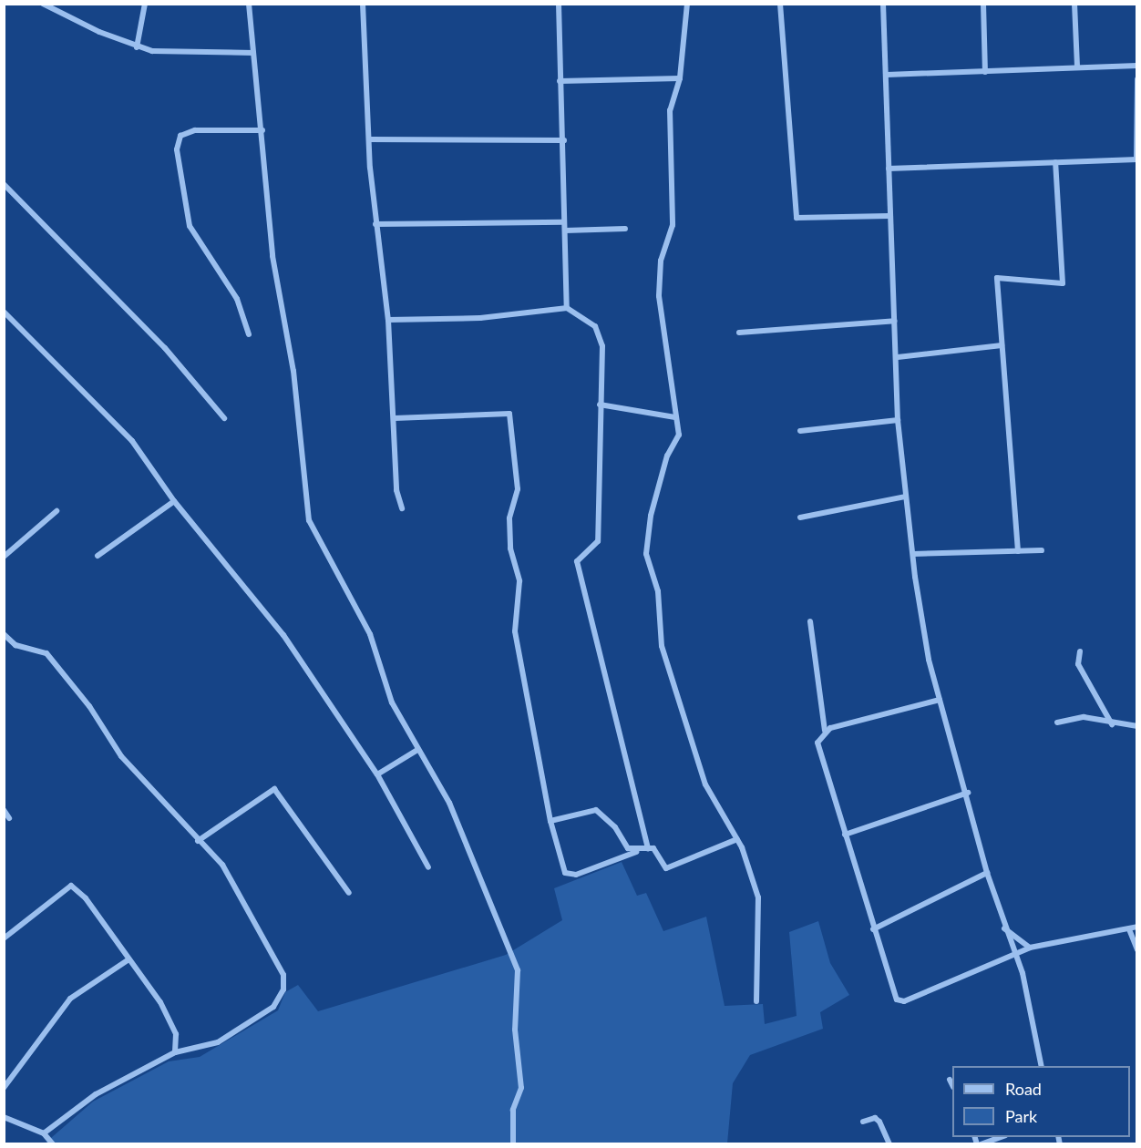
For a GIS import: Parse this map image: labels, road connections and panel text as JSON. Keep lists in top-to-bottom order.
{
  "legend": ["Road", "Park"]
}
